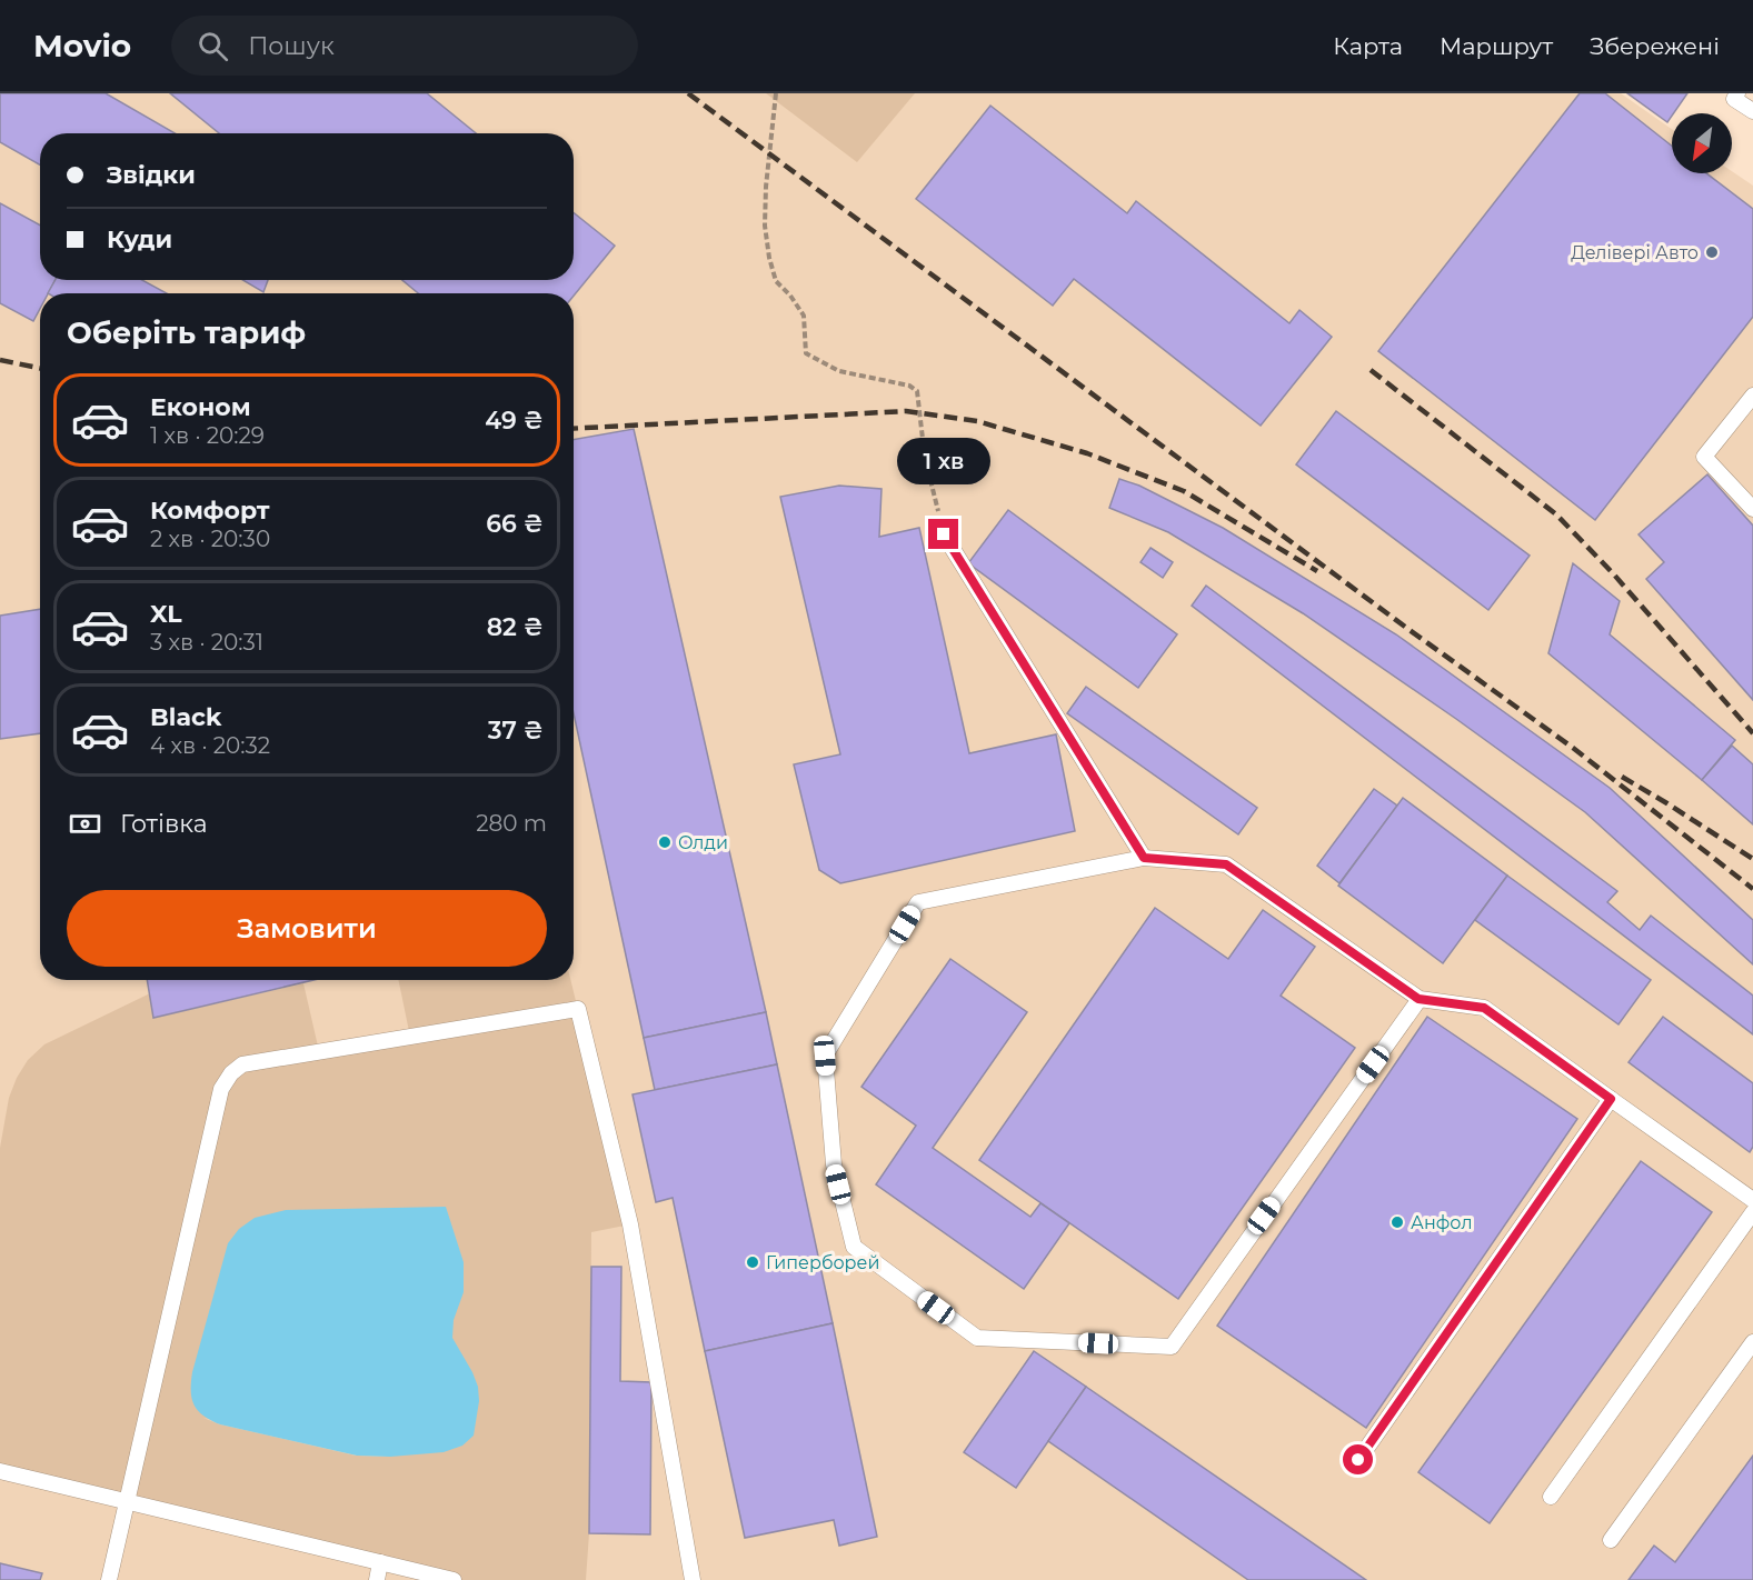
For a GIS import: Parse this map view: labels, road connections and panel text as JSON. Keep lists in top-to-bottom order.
{
  "places": [
    "Делівері Авто",
    "Олди",
    "Анфол",
    "Гиперборей"
  ],
  "north": "bottom left",
  "page": {
    "header": "Movio",
    "search": "Пошук",
    "nav": ["Карта", "Маршрут", "Збережені"],
    "banner": ["Звідки", "Куди"],
    "heading": "Оберіть тариф",
    "list": [
      {
        "name": "Економ",
        "note": "1 хв · 20:29",
        "value": "49 ₴"
      },
      {
        "name": "Комфорт",
        "note": "2 хв · 20:30",
        "value": "66 ₴"
      },
      {
        "name": "XL",
        "note": "3 хв · 20:31",
        "value": "82 ₴"
      },
      {
        "name": "Black",
        "note": "4 хв · 20:32",
        "value": "37 ₴"
      }
    ],
    "bubble": "1 хв",
    "pay": ["Готівка", "280 m"],
    "buttons": "Замовити"
  }
}
